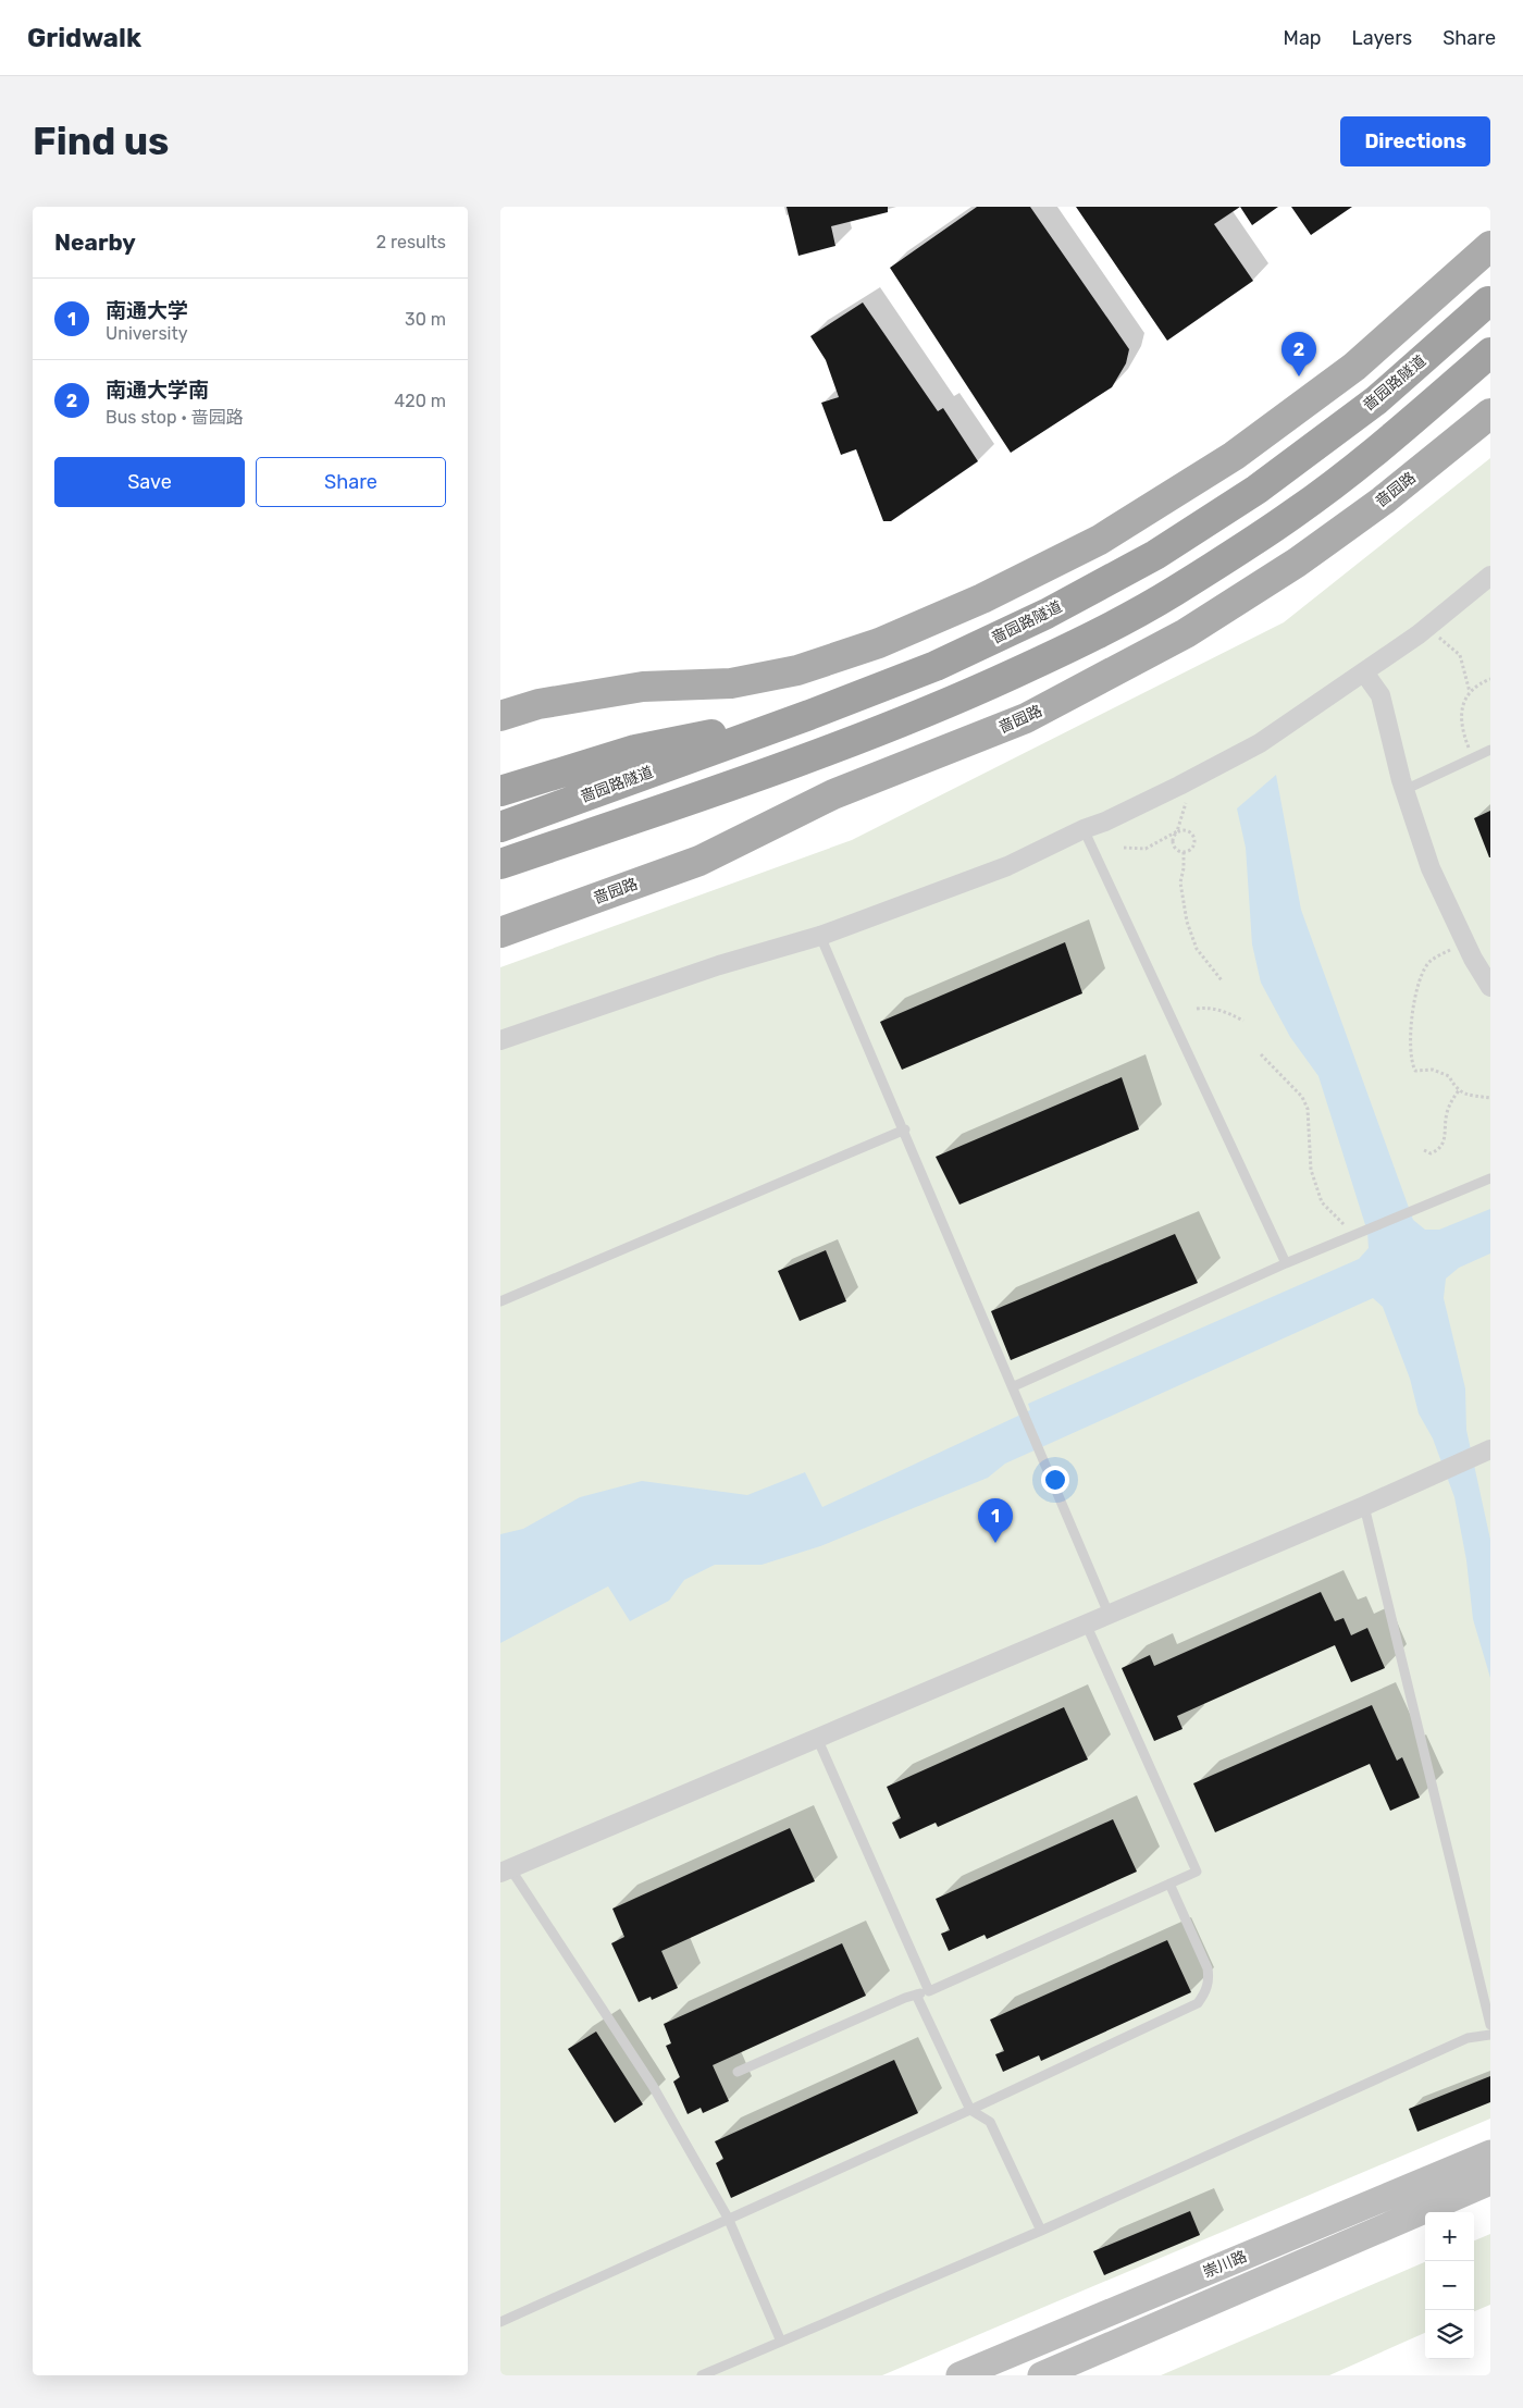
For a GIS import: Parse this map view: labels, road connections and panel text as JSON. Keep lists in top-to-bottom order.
{
  "streets": {
    "highway": ["啬园路隧道"],
    "main road": ["啬园路", "崇川路"]
  },
  "page": {
    "header": "Gridwalk",
    "nav": ["Map", "Layers", "Share"],
    "buttons": [
      "Directions",
      ["Save", "Share"]
    ],
    "title": "Find us",
    "heading": ["Nearby", "2 results"],
    "list": [
      {
        "mark": "1",
        "name": "南通大学",
        "note": "University",
        "value": "30 m"
      },
      {
        "mark": "2",
        "name": "南通大学南",
        "note": "Bus stop · 啬园路",
        "value": "420 m"
      }
    ],
    "pins": ["2", "1"],
    "map_buttons": ["+", "−"]
  }
}
